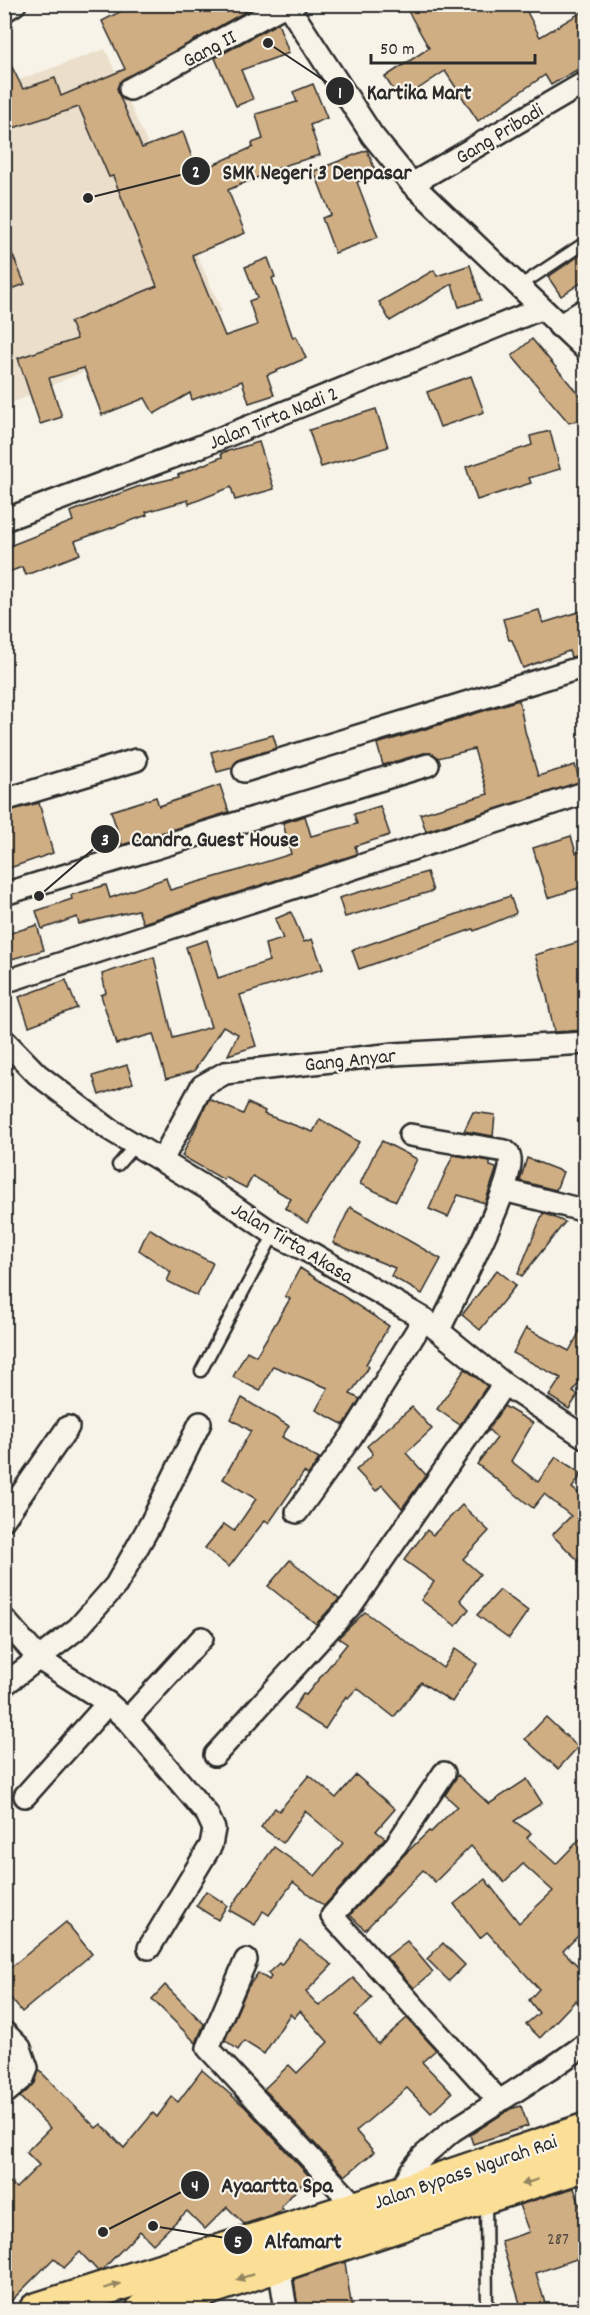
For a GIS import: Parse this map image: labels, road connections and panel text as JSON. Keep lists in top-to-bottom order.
{
  "streets": {
    "highway": ["Jalan Bypass Ngurah Rai"],
    "street": [
      "Gang II",
      "Gang Pribadi",
      "Jalan Tirta Nadi 2",
      "Gang Anyar",
      "Jalan Tirta Akasa"
    ]
  },
  "crossings": [
    ["Gang Anyar", "Jalan Tirta Akasa"]
  ],
  "places": [
    "Kartika Mart",
    "SMK Negeri 3 Denpasar",
    "Candra Guest House",
    "Alfamart",
    "Ayaartta Spa"
  ],
  "house_numbers": ["287"],
  "scale_bar": "50 m"
}
